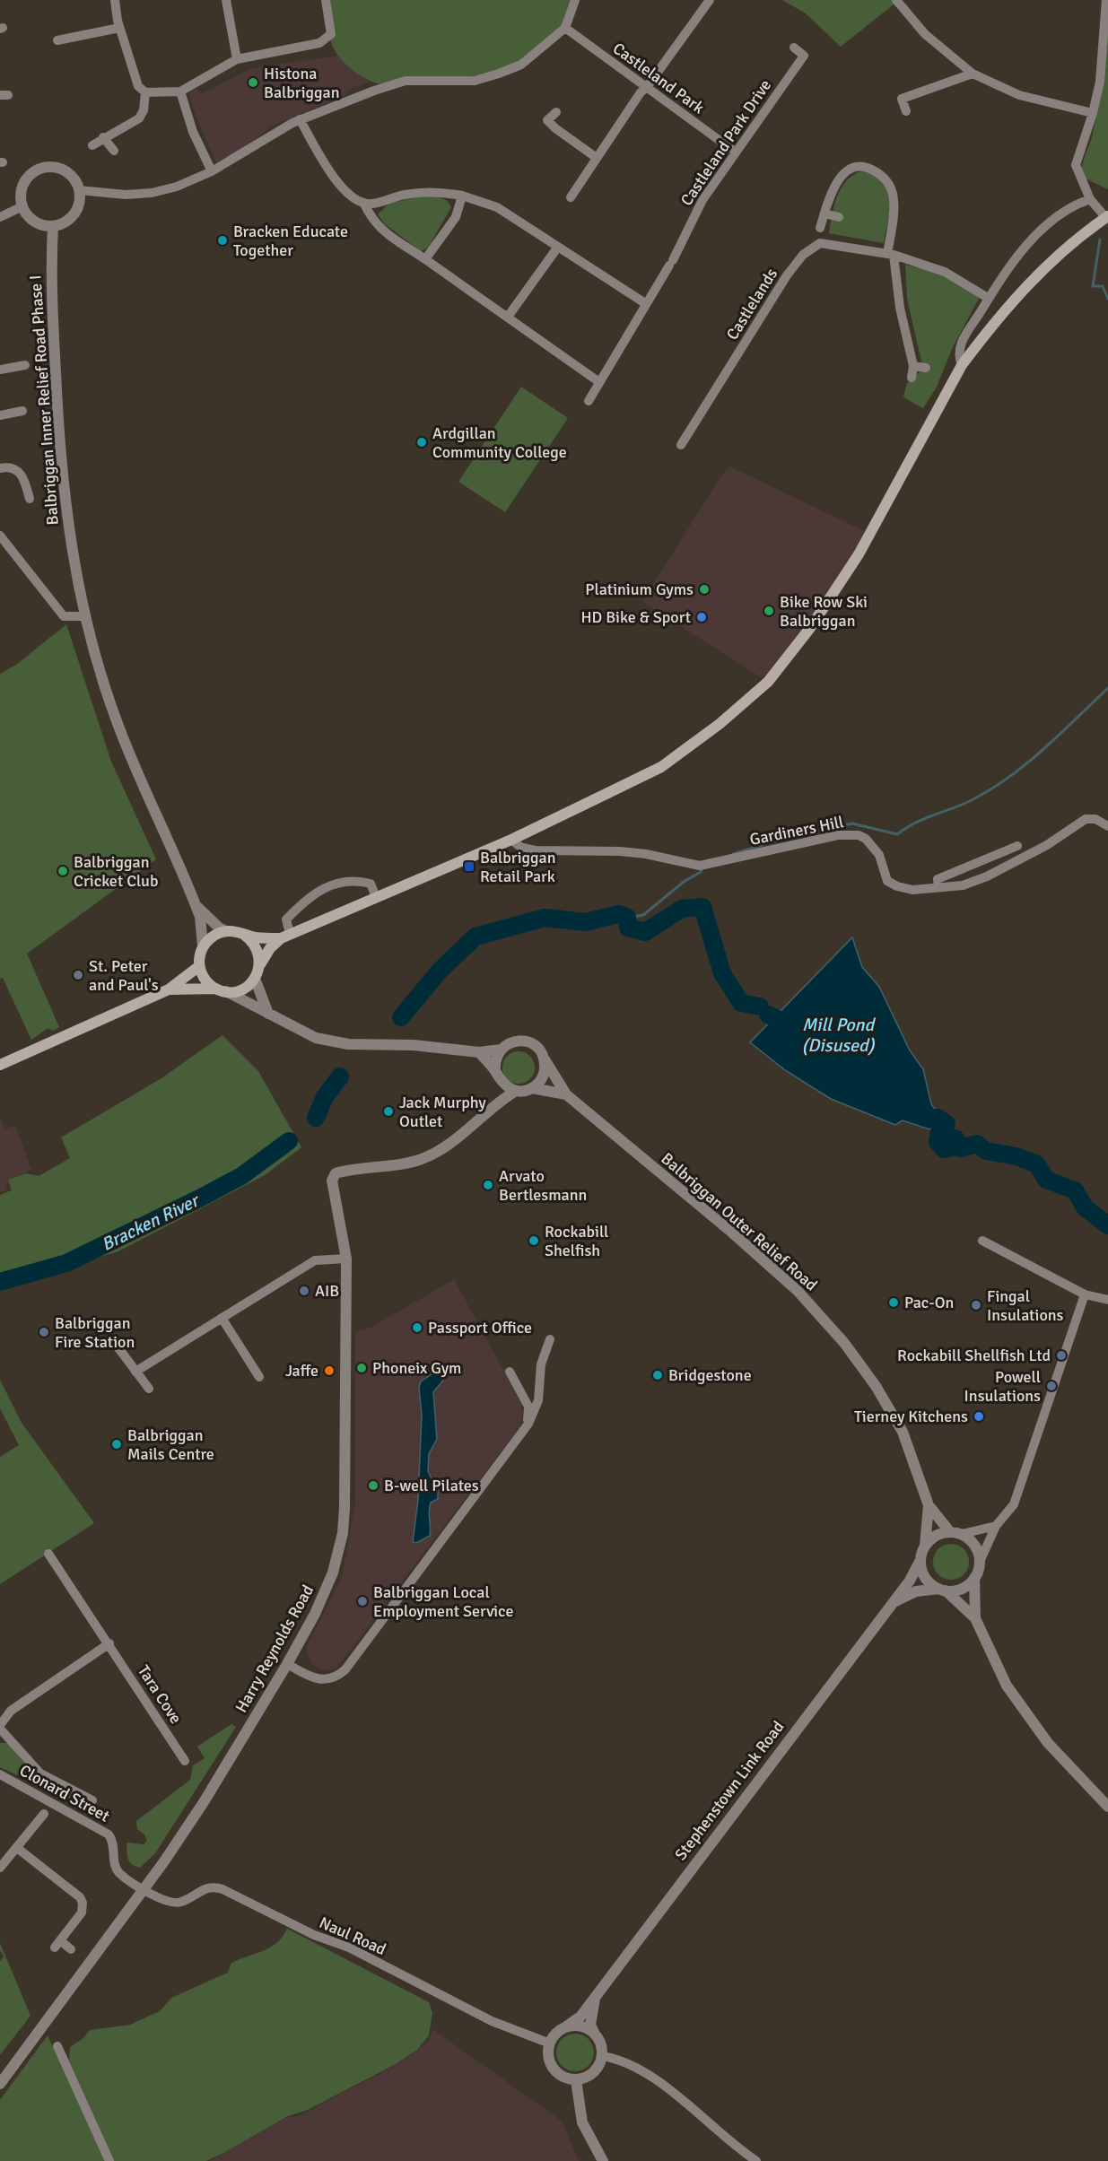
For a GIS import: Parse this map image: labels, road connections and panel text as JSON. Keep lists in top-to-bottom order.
{
  "streets": {
    "street": [
      "Castleland Park",
      "Castleland Park Drive",
      "Castlelands",
      "Balbriggan Inner Relief Road Phase I",
      "Gardiners Hill",
      "Balbriggan Outer Relief Road",
      "Harry Reynolds Road",
      "Tara Cove",
      "Stephenstown Link Road",
      "Clonard Street",
      "Naul Road"
    ]
  },
  "crossings": [
    ["Castleland Park", "Castleland Park Drive"],
    ["Balbriggan Outer Relief Road", "Harry Reynolds Road"],
    ["Balbriggan Outer Relief Road", "Stephenstown Link Road"],
    ["Harry Reynolds Road", "Clonard Street"],
    ["Harry Reynolds Road", "Naul Road"],
    ["Stephenstown Link Road", "Naul Road"],
    ["Clonard Street", "Naul Road"]
  ],
  "water": ["Mill Pond (Disused)", "Bracken River"],
  "places": {
    "other": [
      "Histona Balbriggan",
      "Bracken Educate Together",
      "Ardgillan Community College",
      "Platinium Gyms",
      "Bike Row Ski Balbriggan",
      "HD Bike & Sport",
      "Balbriggan Cricket Club",
      "St. Peter and Paul's",
      "Jack Murphy Outlet",
      "Arvato Bertlesmann",
      "Rockabill Shelfish",
      "AIB",
      "Pac-On",
      "Fingal Insulations",
      "Passport Office",
      "Balbriggan Fire Station",
      "Rockabill Shellfish Ltd",
      "Phoneix Gym",
      "Jaffe",
      "Bridgestone",
      "Powell Insulations",
      "Tierney Kitchens",
      "Balbriggan Mails Centre",
      "B-well Pilates",
      "Balbriggan Local Employment Service"
    ],
    "transit": ["Balbriggan Retail Park"]
  }
}
